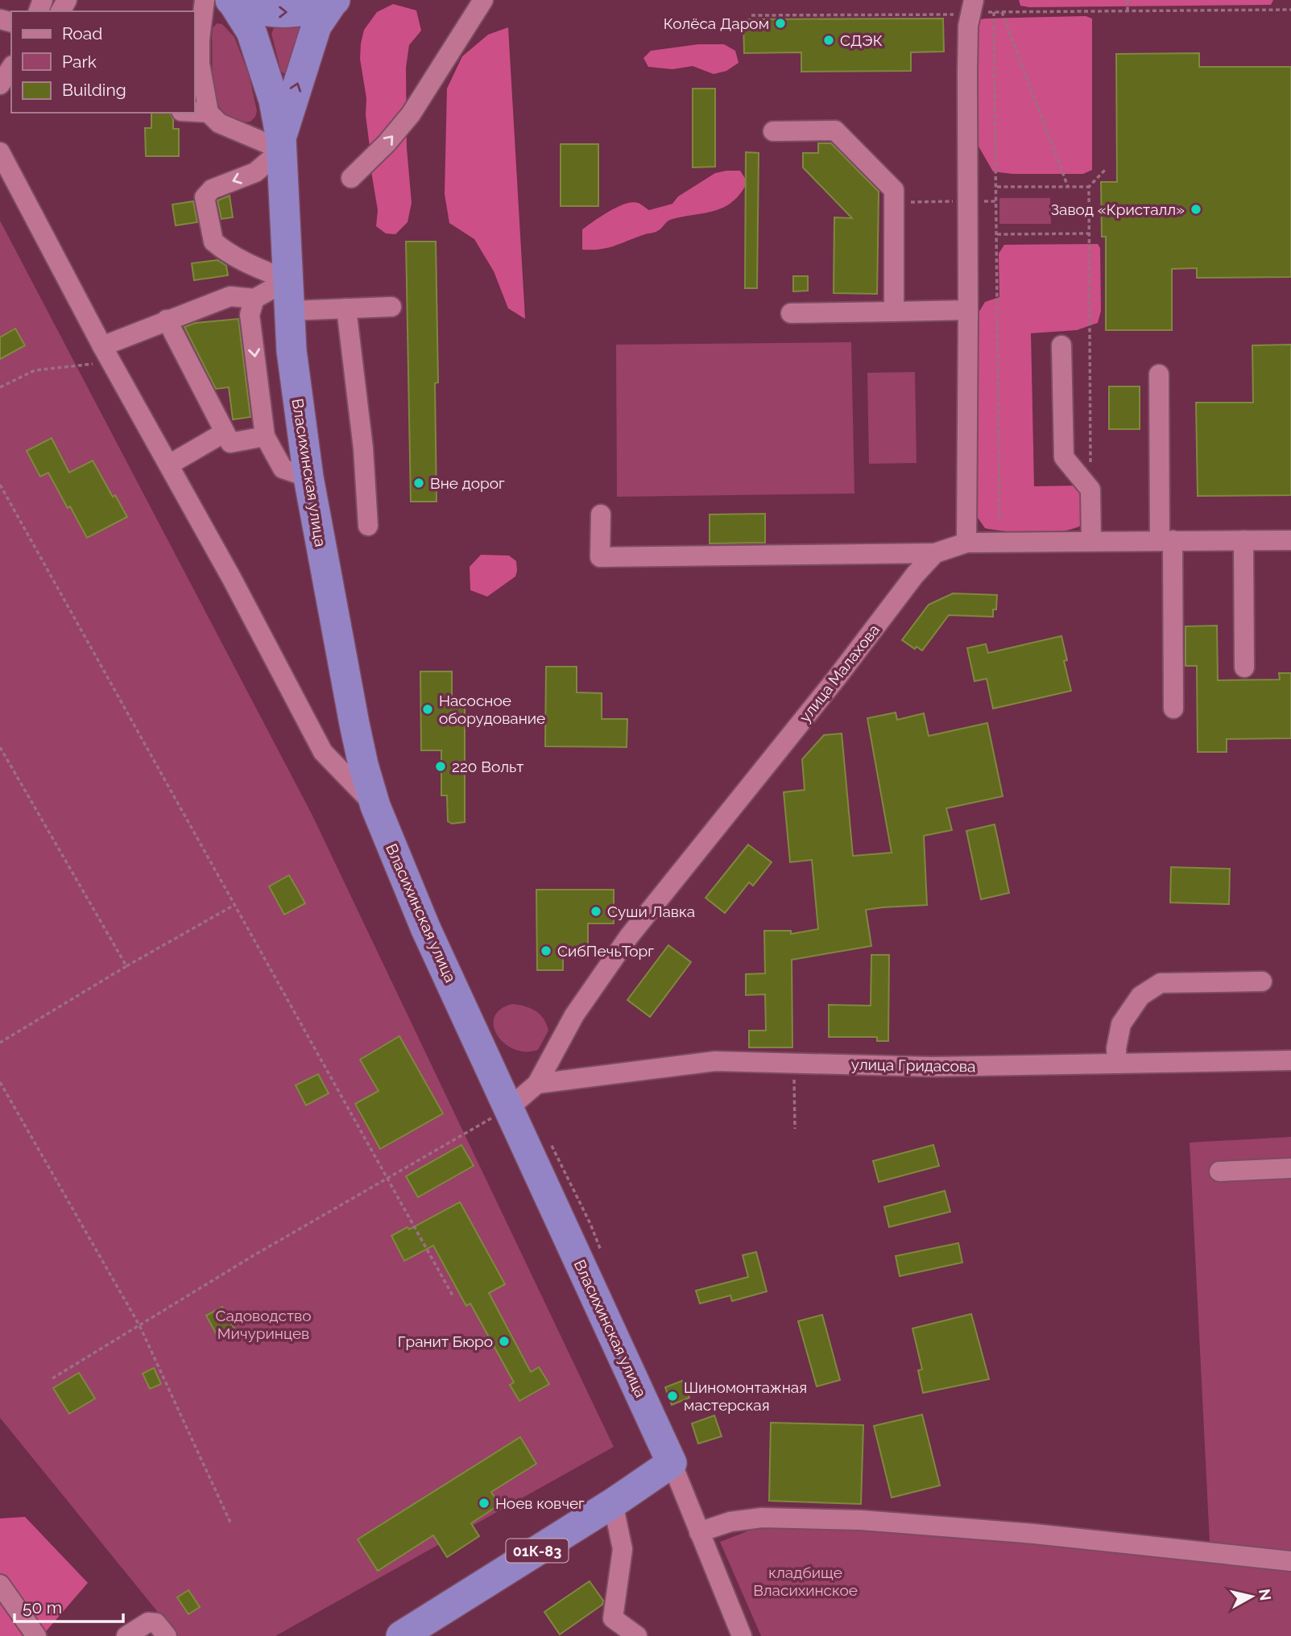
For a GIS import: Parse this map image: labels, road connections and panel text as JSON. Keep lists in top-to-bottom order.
{
  "streets": {
    "highway": ["Власихинская улица", "01К-83"],
    "street": ["улица Малахова", "улица Гридасова"]
  },
  "crossings": [
    ["Власихинская улица", "01К-83"],
    ["улица Малахова", "улица Гридасова"]
  ],
  "parks": ["Садоводство Мичуринцев", "кладбище Власихинское"],
  "places": [
    "Колёса Даром",
    "СДЭК",
    "Завод «Кристалл»",
    "Вне дорог",
    "Насосное оборудование",
    "220 Вольт",
    "Суши Лавка",
    "СибПечьТорг",
    "Гранит Бюро",
    "Шиномонтажная мастерская",
    "Ноев ковчег"
  ],
  "legend": ["Road", "Park", "Building"],
  "scale_bar": "50 m",
  "north": "right"
}
